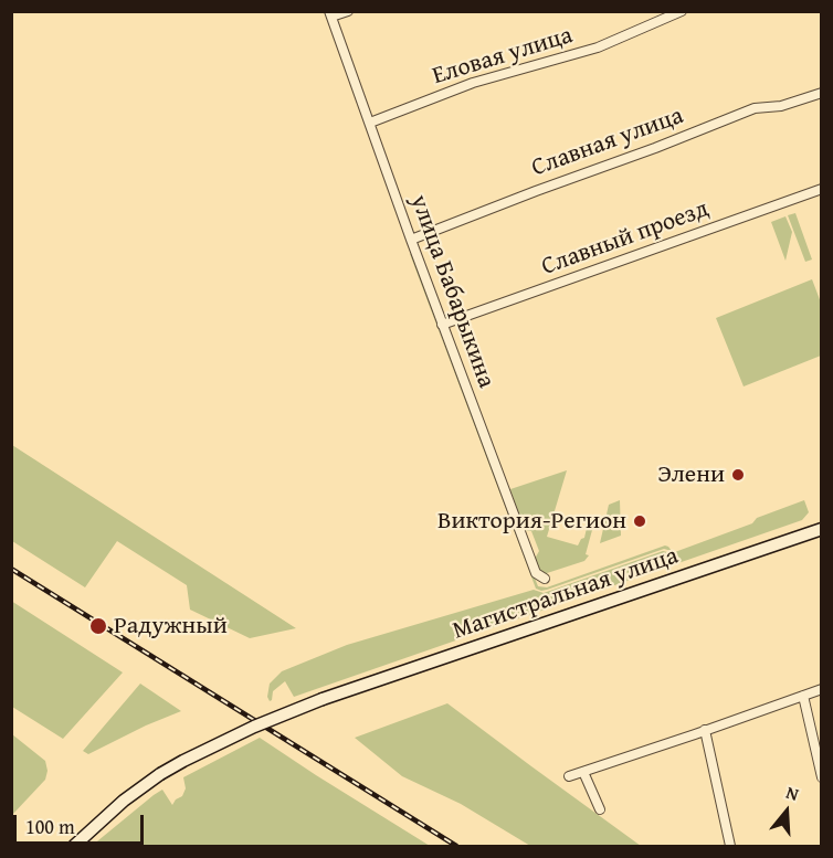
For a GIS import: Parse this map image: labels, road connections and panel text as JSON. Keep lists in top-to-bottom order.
{
  "streets": {
    "main road": ["Магистральная улица"],
    "street": [
      "Еловая улица",
      "Славная улица",
      "Славный проезд",
      "улица Бабарыкина"
    ]
  },
  "crossings": [
    ["Еловая улица", "улица Бабарыкина"],
    ["Славная улица", "улица Бабарыкина"],
    ["Славный проезд", "улица Бабарыкина"]
  ],
  "places": ["Элени", "Виктория-Регион", "Радужный"],
  "scale_bar": "100 m",
  "north": "top"
}
